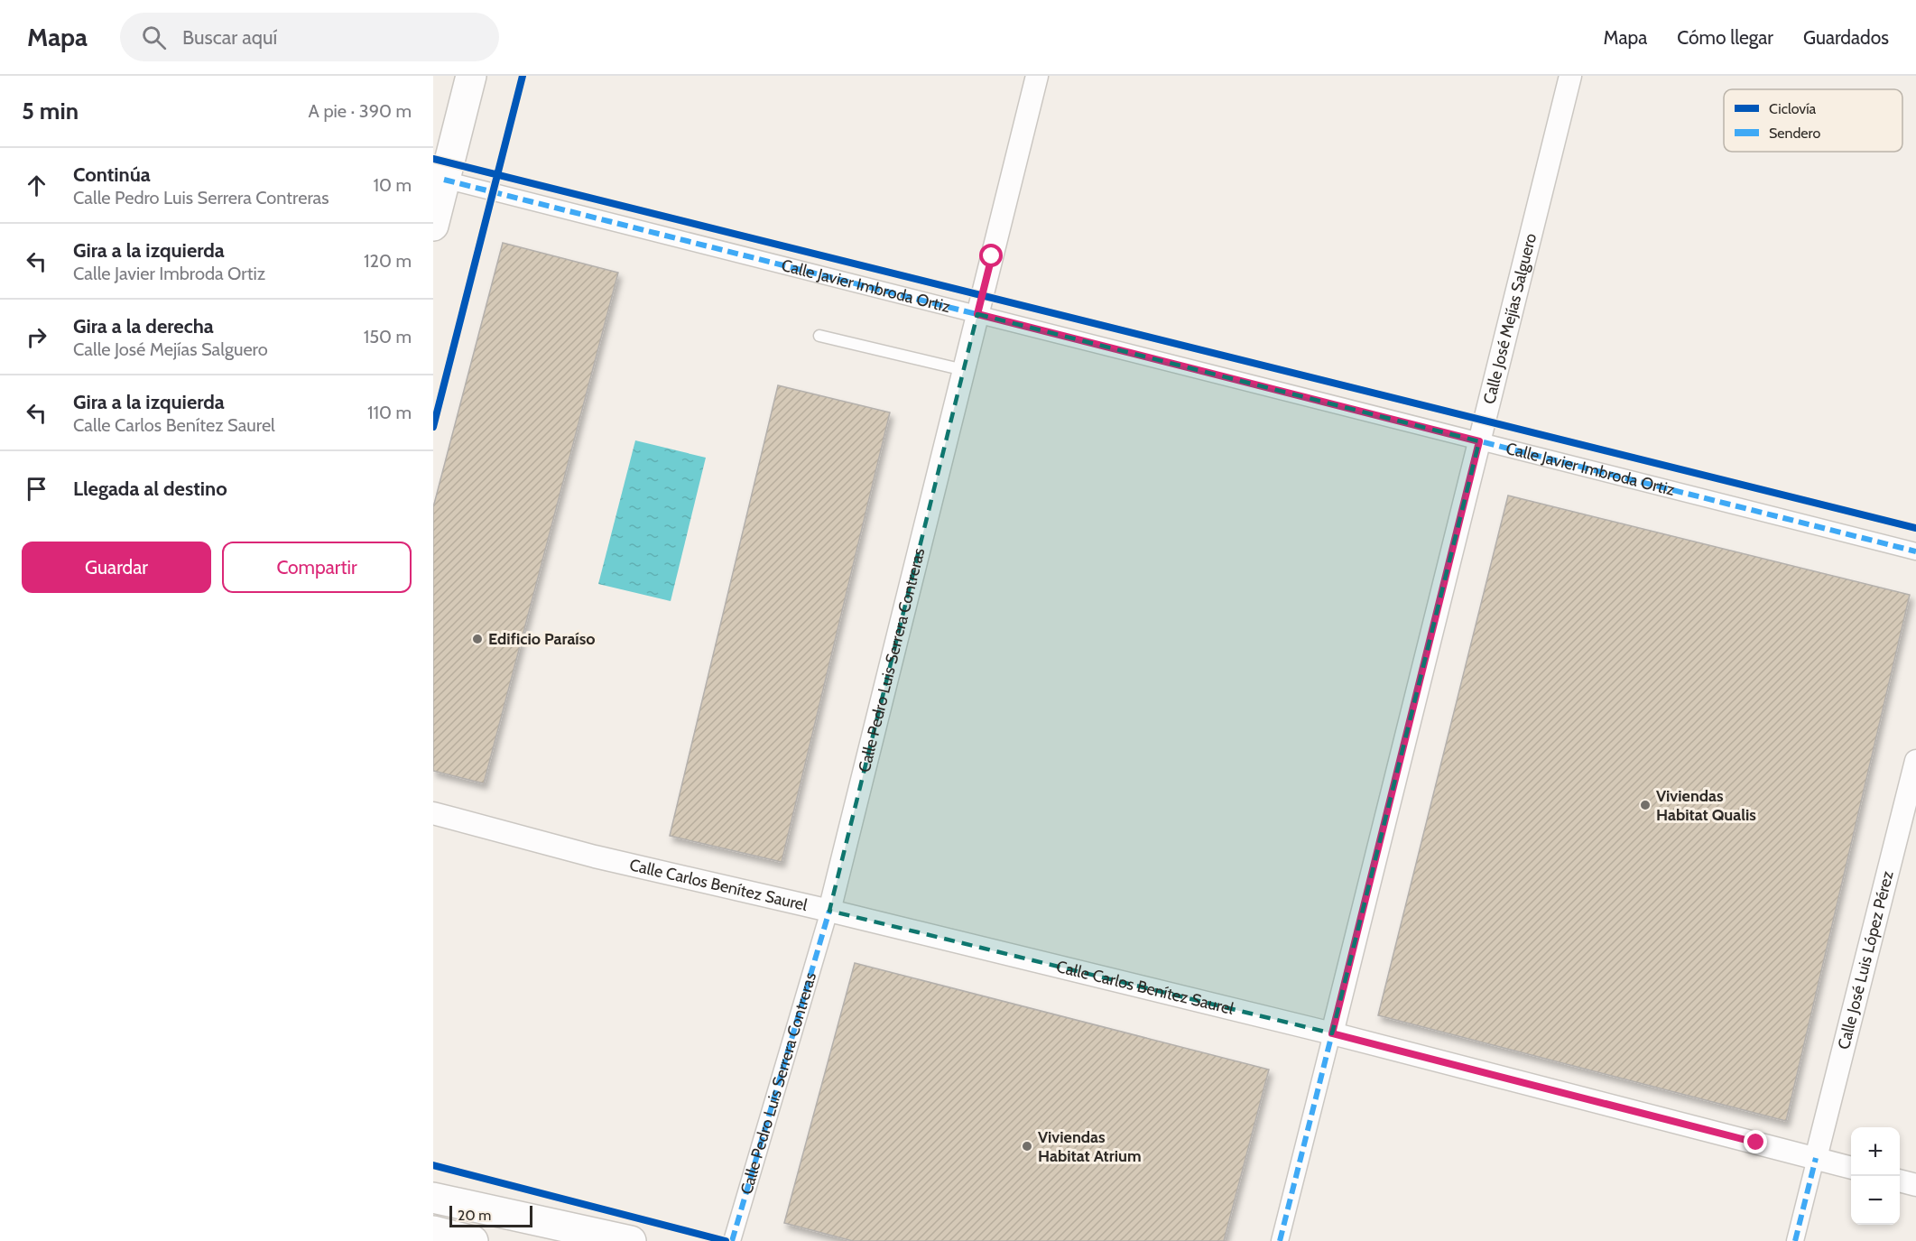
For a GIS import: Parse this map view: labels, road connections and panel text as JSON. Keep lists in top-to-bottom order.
{
  "streets": {
    "street": [
      "Calle Javier Imbroda Ortiz",
      "Calle José Mejías Salguero",
      "Calle Pedro Luis Serrera Contreras",
      "Calle Carlos Benítez Saurel",
      "Calle José Luis López Pérez"
    ]
  },
  "crossings": [
    ["Calle Javier Imbroda Ortiz", "Calle José Mejías Salguero"],
    ["Calle Javier Imbroda Ortiz", "Calle Pedro Luis Serrera Contreras"],
    ["Calle José Mejías Salguero", "Calle Carlos Benítez Saurel"],
    ["Calle Pedro Luis Serrera Contreras", "Calle Carlos Benítez Saurel"],
    ["Calle Carlos Benítez Saurel", "Calle José Luis López Pérez"]
  ],
  "places": ["Edificio Paraíso", "Viviendas Habitat Qualis", "Viviendas Habitat Atrium"],
  "legend": ["Ciclovía", "Sendero"],
  "scale_bar": "20 m",
  "page": {
    "header": "Mapa",
    "search": "Buscar aquí",
    "nav": ["Mapa", "Cómo llegar", "Guardados"],
    "heading": ["5 min", "A pie · 390 m"],
    "list": [
      ["Continúa", "Calle Pedro Luis Serrera Contreras", "10 m"],
      ["Gira a la izquierda", "Calle Javier Imbroda Ortiz", "120 m"],
      ["Gira a la derecha", "Calle José Mejías Salguero", "150 m"],
      ["Gira a la izquierda", "Calle Carlos Benítez Saurel", "110 m"],
      "Llegada al destino"
    ],
    "buttons": ["Guardar", "Compartir"],
    "map_buttons": ["+", "−"],
    "scale": "20 m"
  }
}
